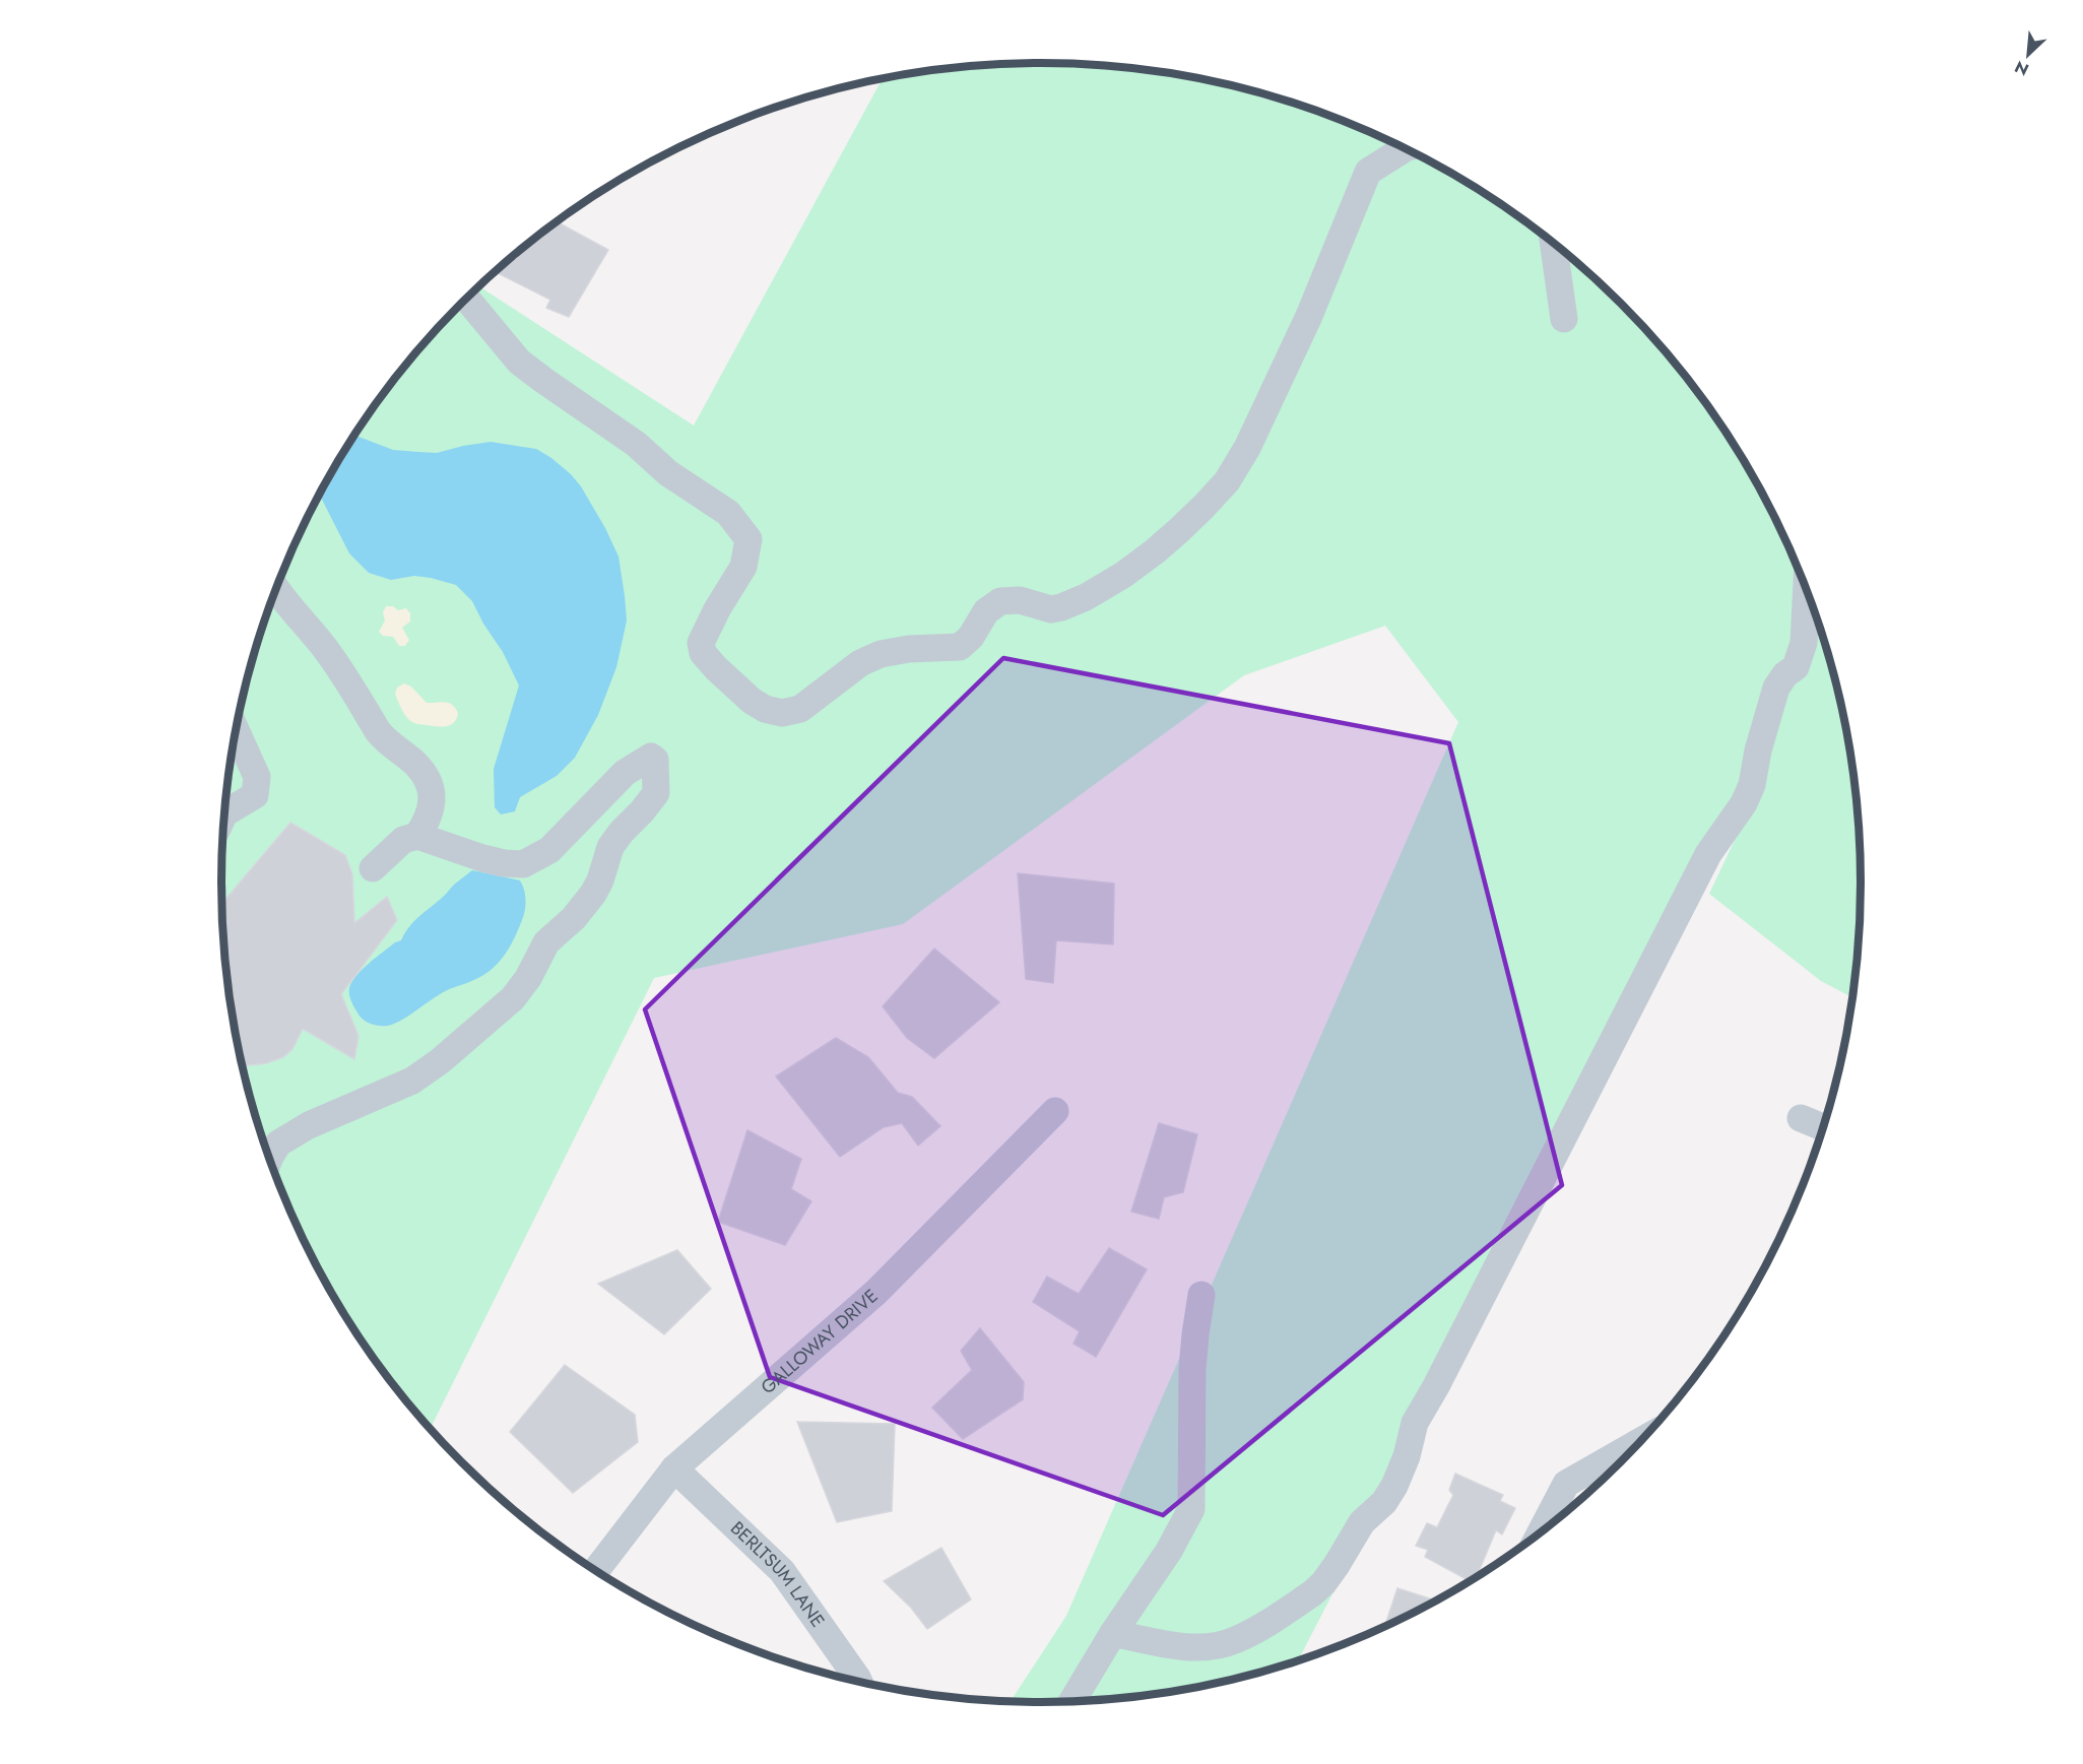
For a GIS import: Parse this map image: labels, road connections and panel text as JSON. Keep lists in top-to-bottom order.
{
  "streets": {
    "street": ["GALLOWAY DRIVE", "BERLTSUM LANE"]
  },
  "crossings": [
    ["GALLOWAY DRIVE", "BERLTSUM LANE"]
  ],
  "north": "bottom left"
}
